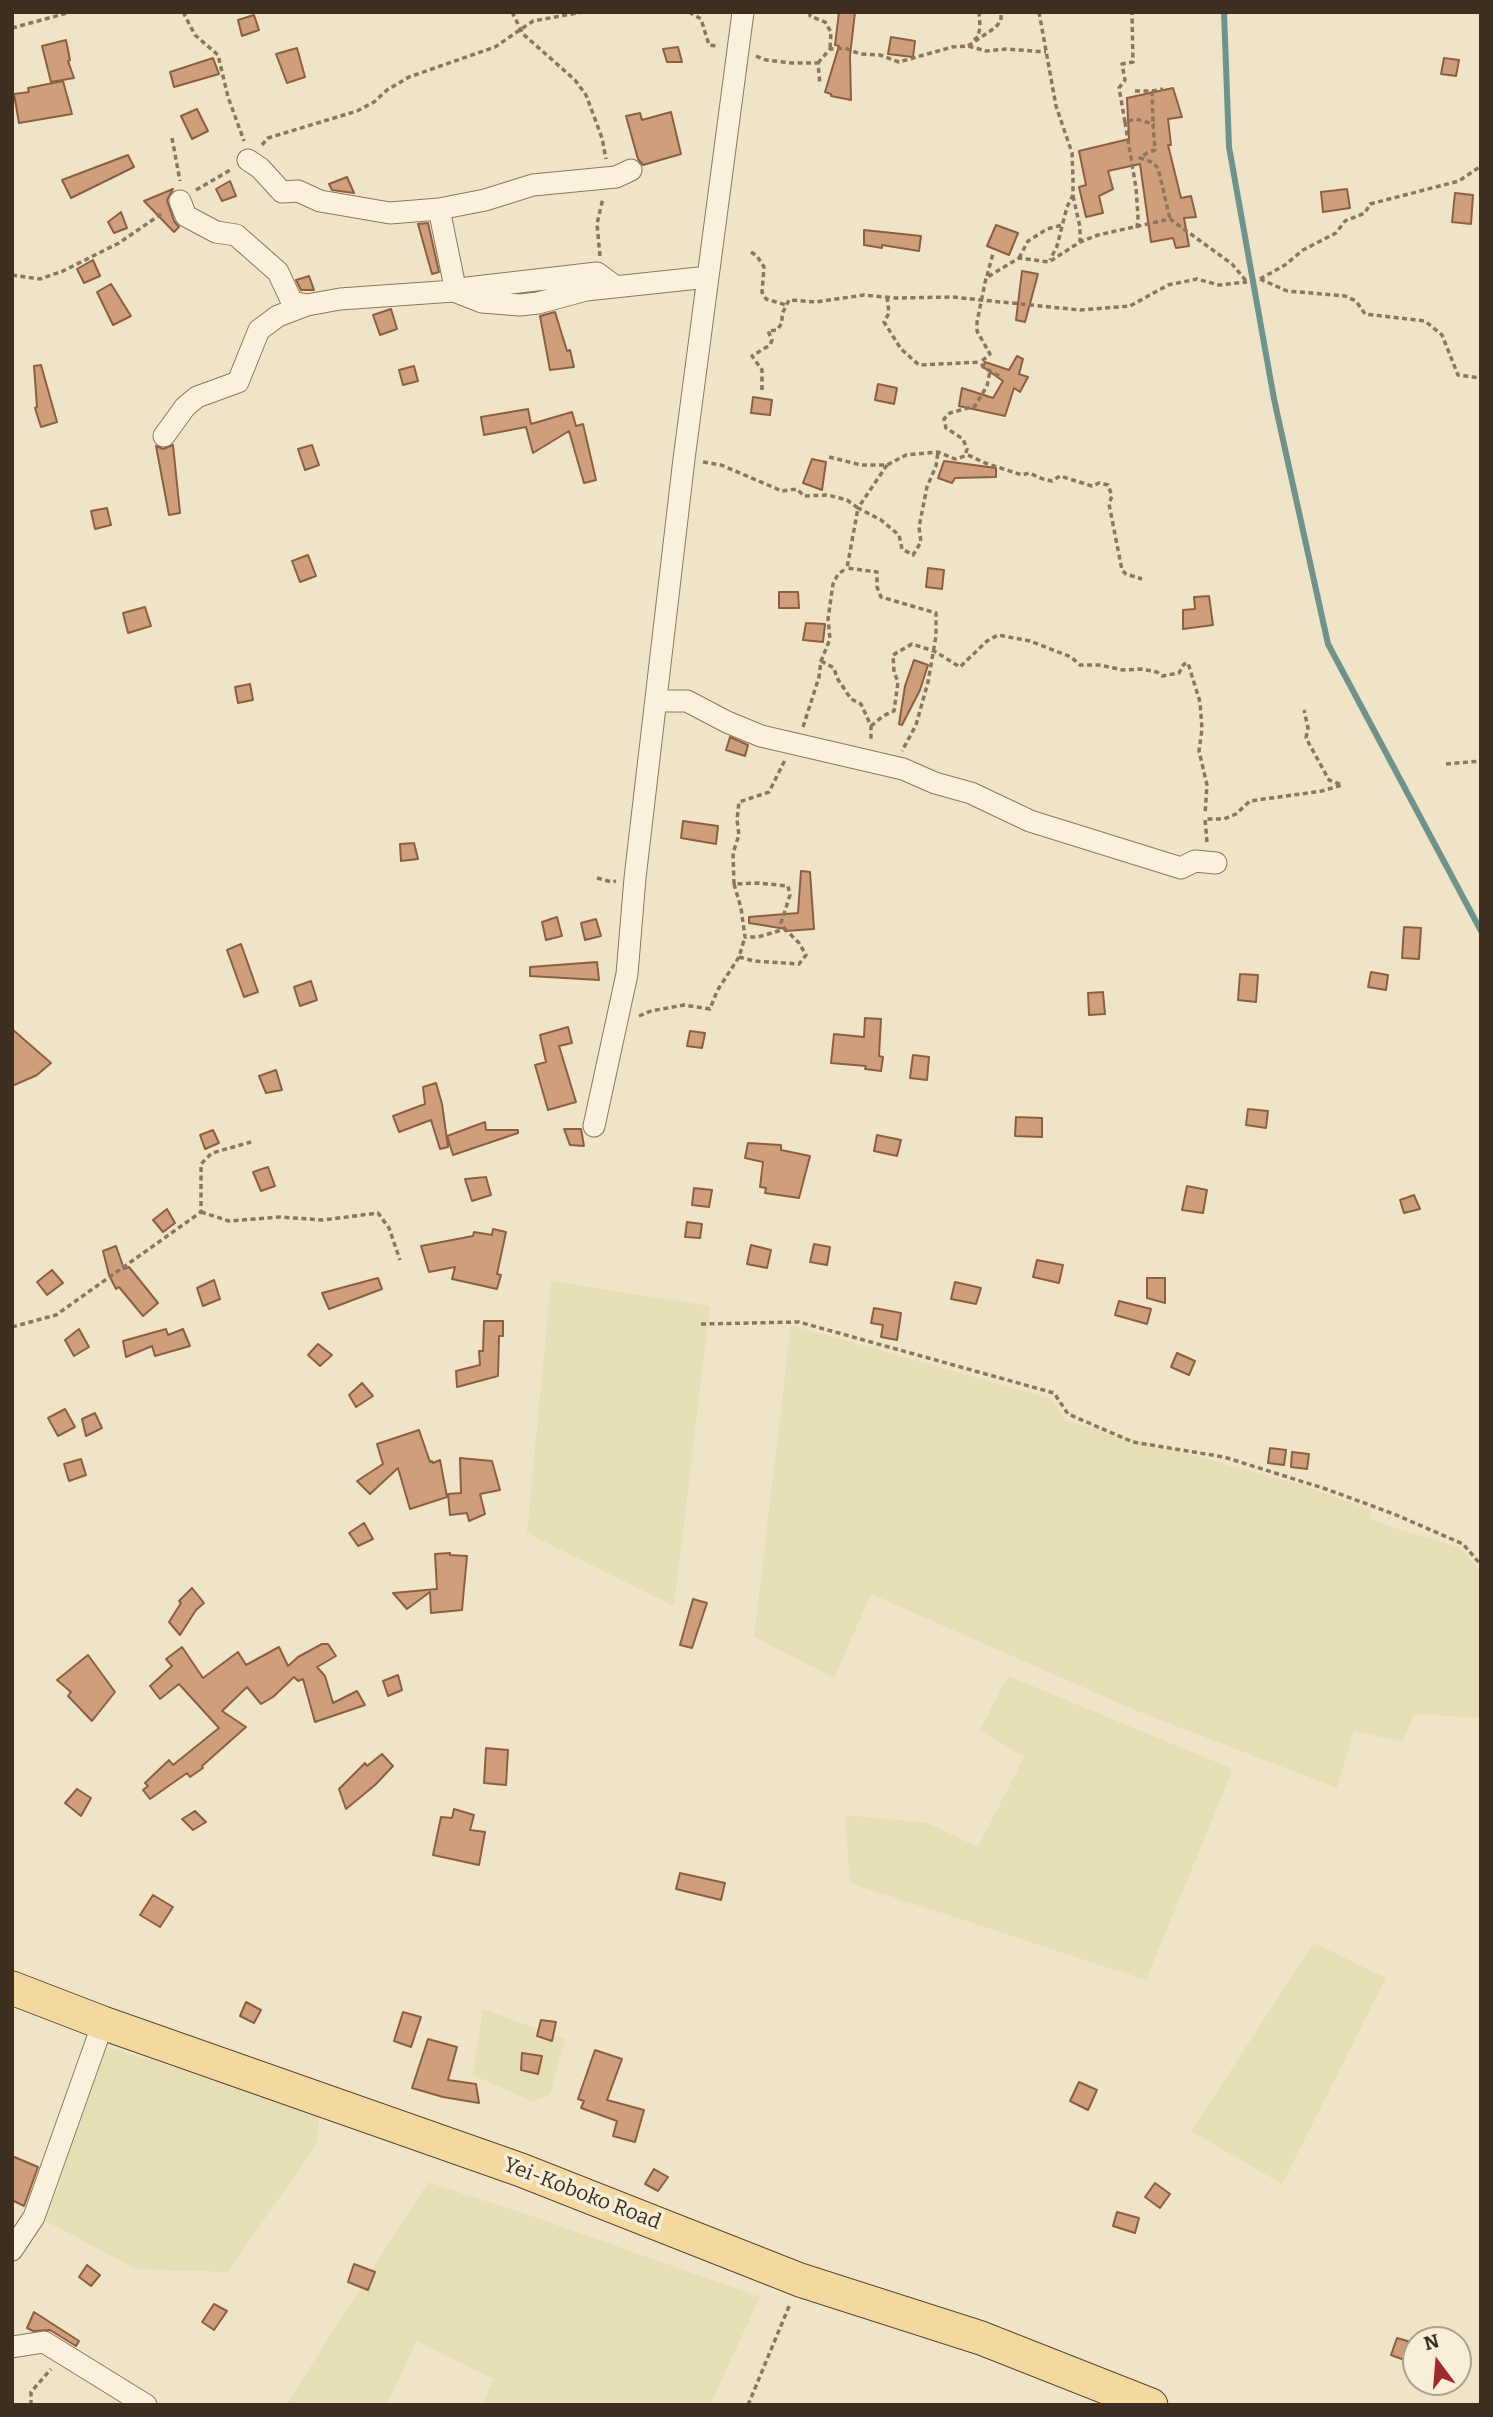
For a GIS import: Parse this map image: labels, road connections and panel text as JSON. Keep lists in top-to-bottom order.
{
  "streets": {
    "main road": ["Yei-Koboko Road"]
  },
  "north": "top"
}
